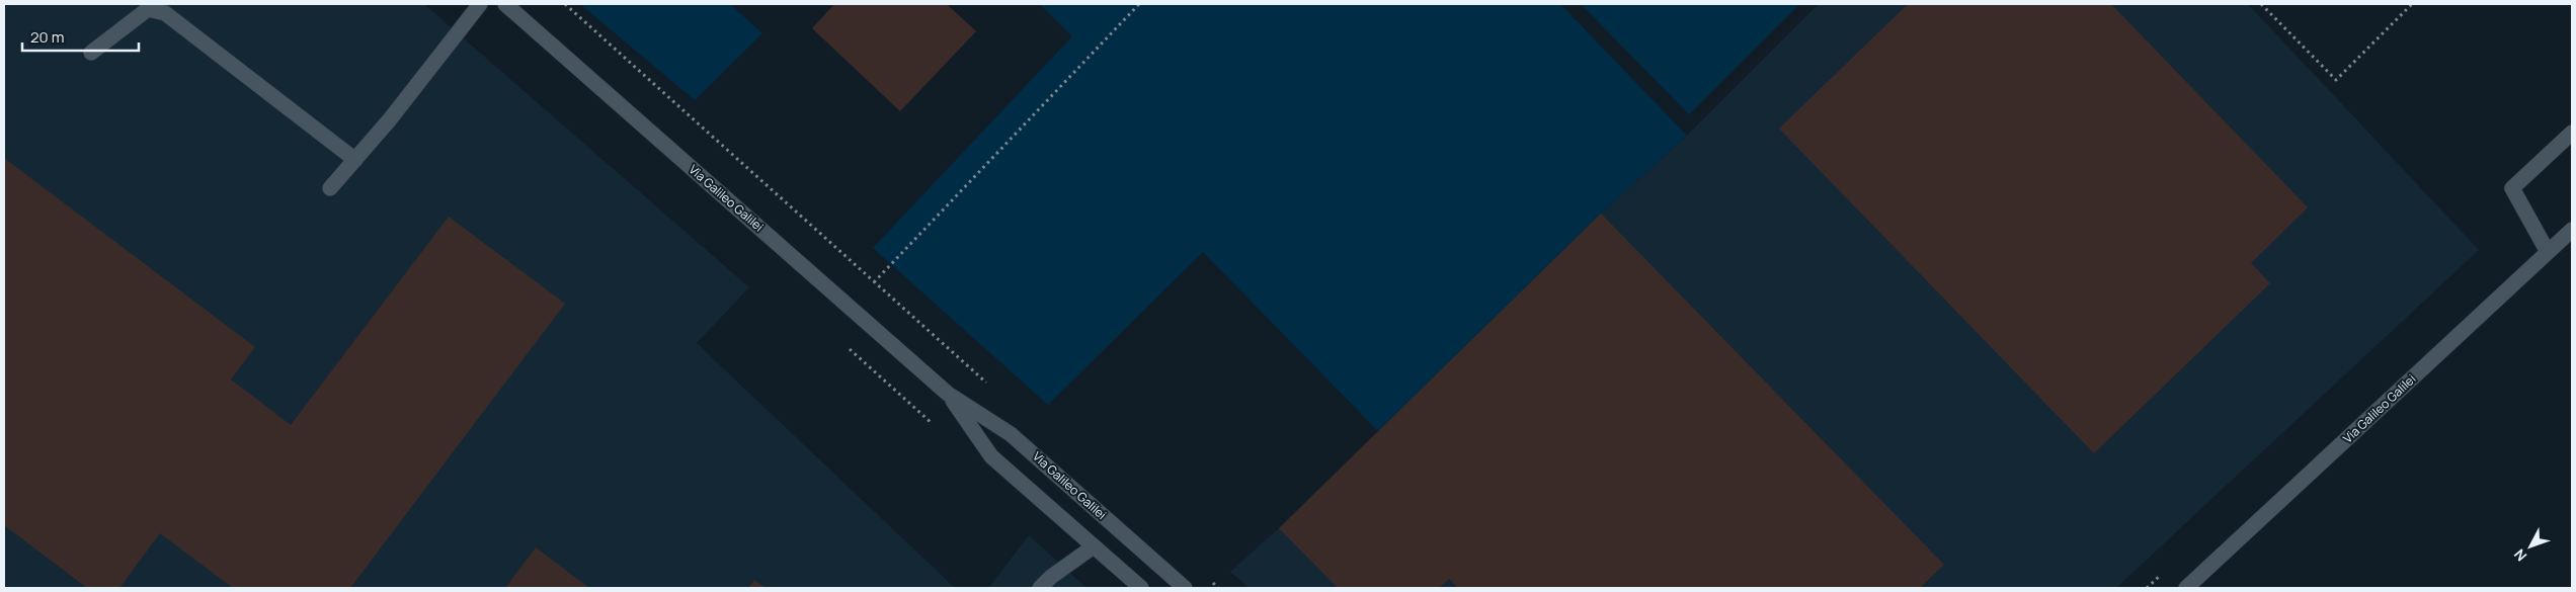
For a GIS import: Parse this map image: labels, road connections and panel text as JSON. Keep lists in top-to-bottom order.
{
  "streets": {
    "street": ["Via Galileo Galilei"]
  },
  "scale_bar": "20 m",
  "north": "bottom left"
}
